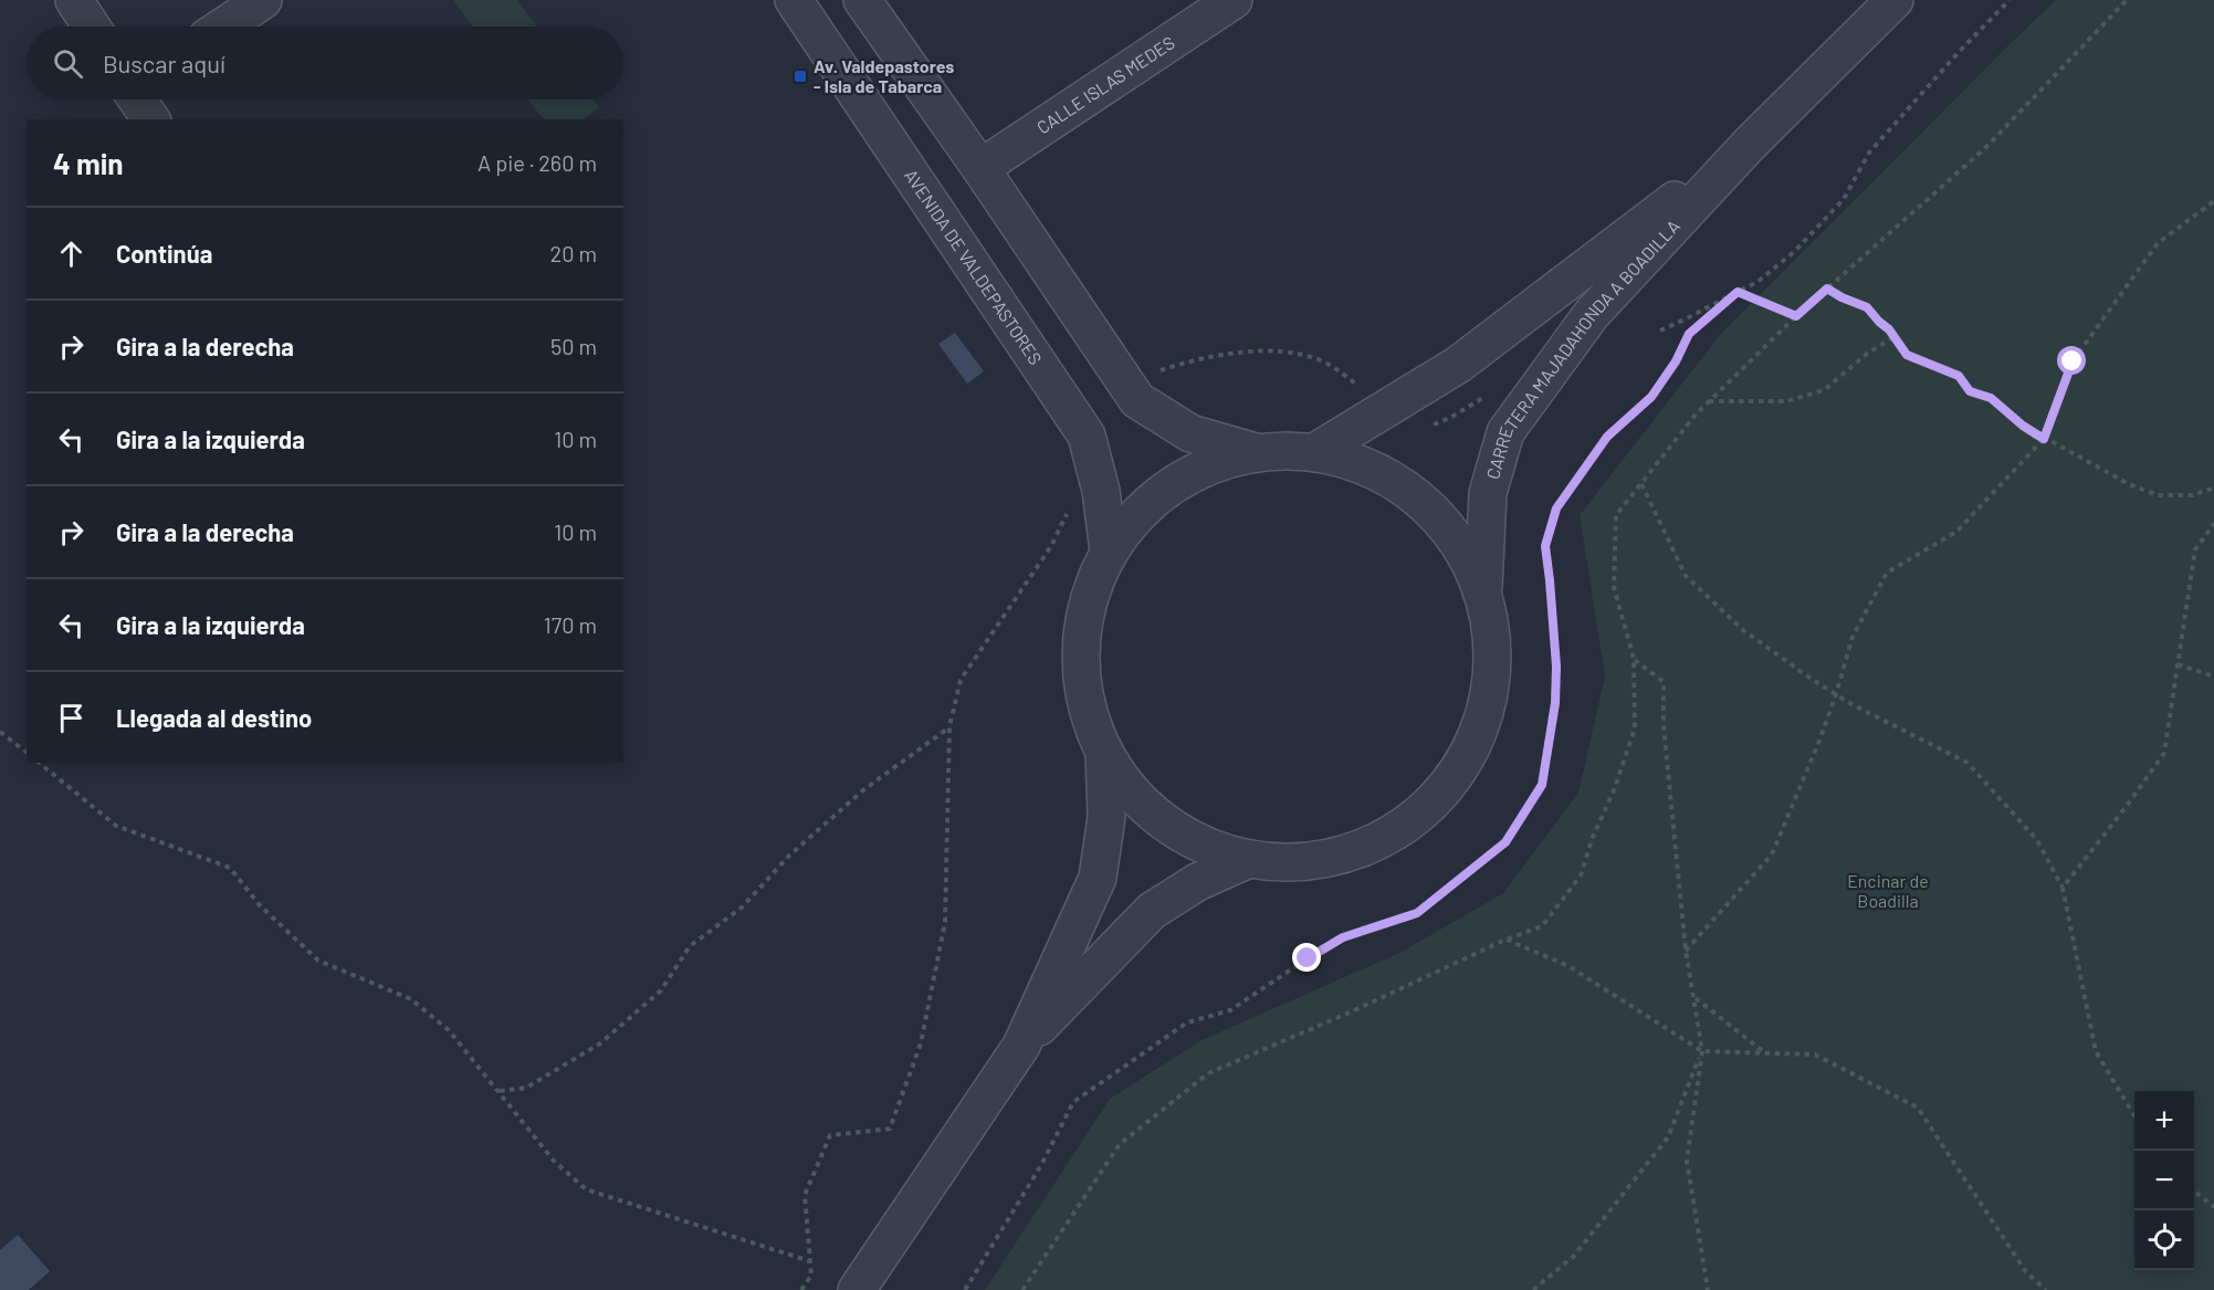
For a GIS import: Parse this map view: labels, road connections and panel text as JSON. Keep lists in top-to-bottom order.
{
  "streets": {
    "street": ["CALLE ISLAS MEDES", "AVENIDA DE VALDEPASTORES", "CARRETERA MAJADAHONDA A BOADILLA"]
  },
  "parks": ["Encinar de Boadilla"],
  "places": {
    "transit": ["Av. Valdepastores - Isla de Tabarca"]
  },
  "page": {
    "search": "Buscar aquí",
    "heading": ["4 min", "A pie · 260 m"],
    "list": [
      ["Continúa", "20 m"],
      ["Gira a la derecha", "50 m"],
      ["Gira a la izquierda", "10 m"],
      ["Gira a la derecha", "10 m"],
      ["Gira a la izquierda", "170 m"],
      "Llegada al destino"
    ],
    "map_buttons": ["+", "−"]
  }
}
